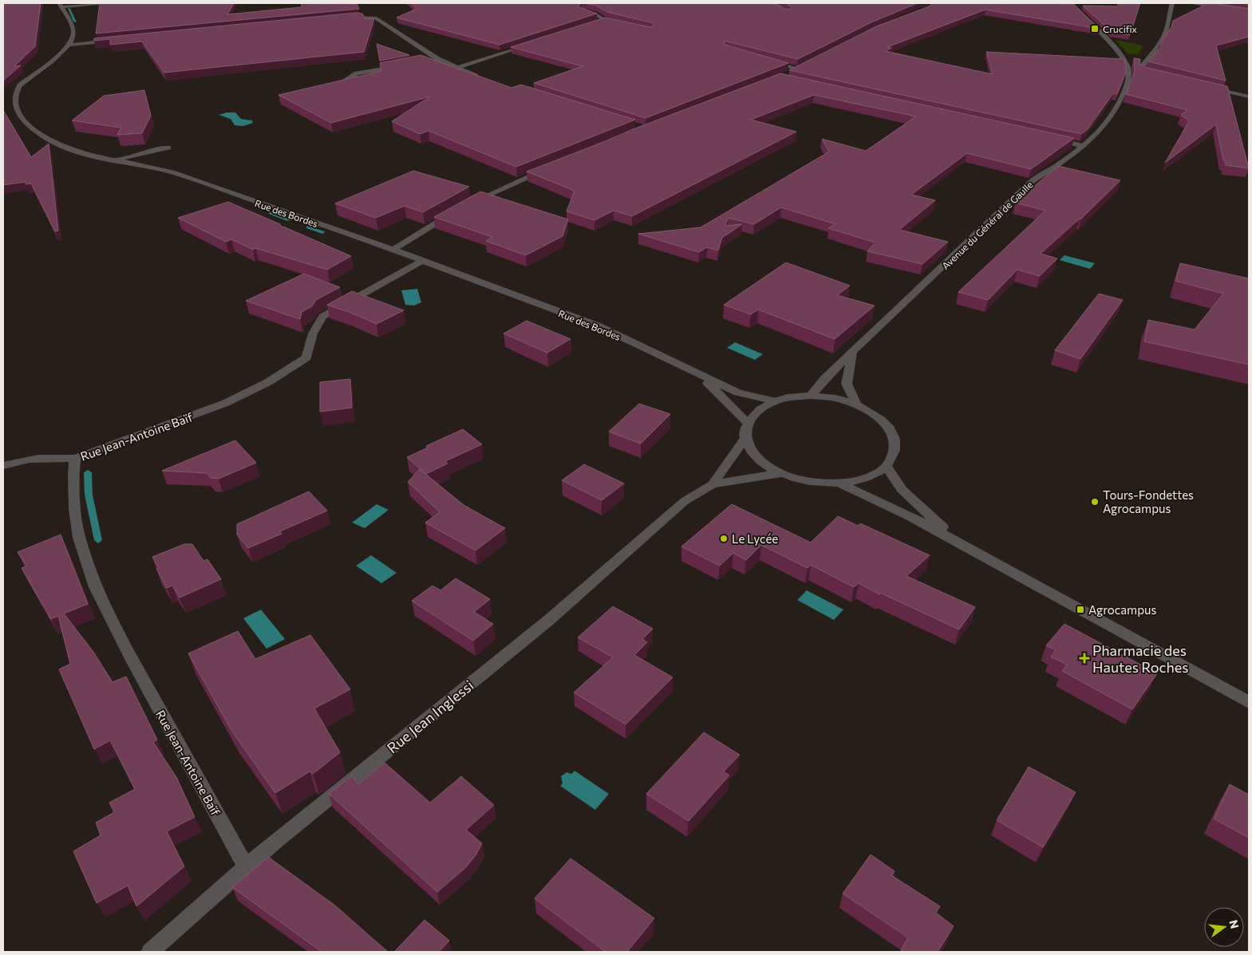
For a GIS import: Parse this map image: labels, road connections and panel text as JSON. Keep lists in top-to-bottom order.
{
  "streets": {
    "street": [
      "Rue des Bordes",
      "Avenue du Général de Gaulle",
      "Rue Jean-Antoine Baïf",
      "Rue Jean Inglessi"
    ]
  },
  "crossings": [
    ["Rue des Bordes", "Avenue du Général de Gaulle"],
    ["Rue des Bordes", "Rue Jean-Antoine Baïf"],
    ["Rue des Bordes", "Rue Jean Inglessi"],
    ["Avenue du Général de Gaulle", "Rue Jean Inglessi"],
    ["Rue Jean-Antoine Baïf", "Rue Jean Inglessi"]
  ],
  "places": {
    "transit": ["Crucifix", "Agrocampus"],
    "other": ["Tours-Fondettes Agrocampus", "Le Lycée"],
    "health": ["Pharmacie des Hautes Roches"]
  },
  "north": "right"
}
